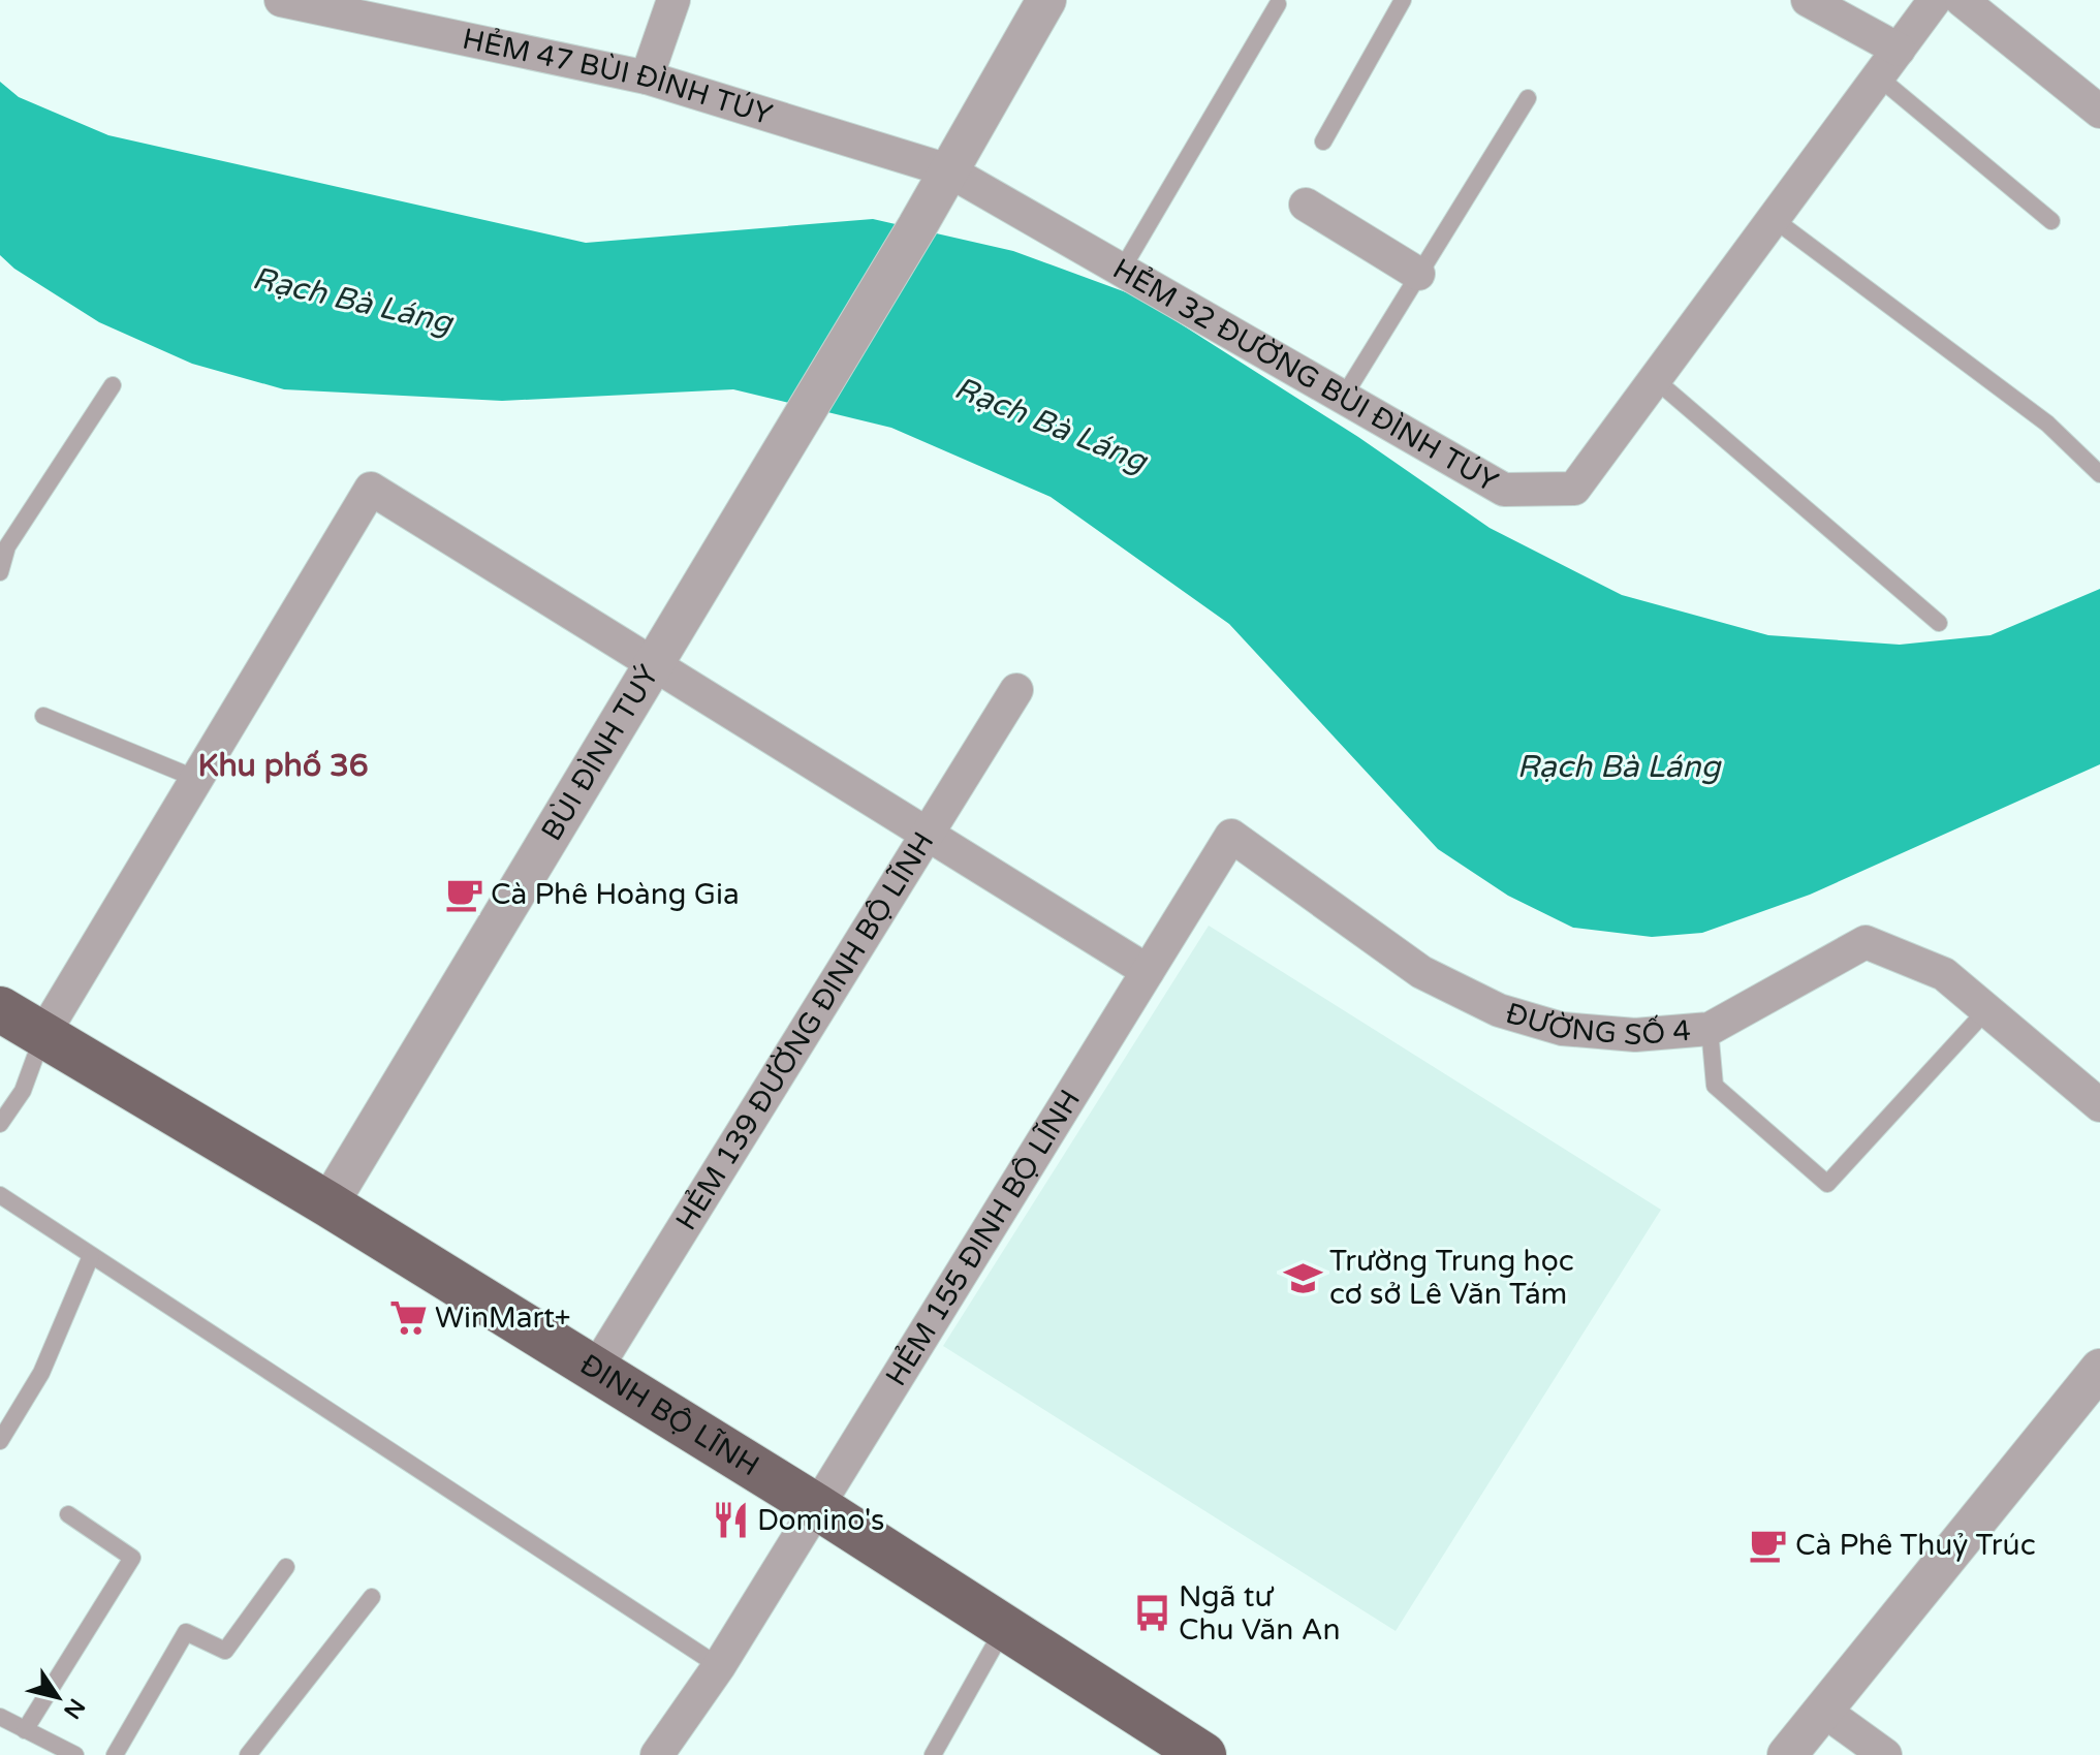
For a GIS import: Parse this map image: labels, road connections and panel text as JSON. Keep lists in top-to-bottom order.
{
  "streets": {
    "main road": ["ĐINH BỘ LĨNH"],
    "street": [
      "HẺM 47 BÙI ĐÌNH TÚY",
      "HẺM 32 ĐƯỜNG BÙI ĐÌNH TÚY",
      "BÙI ĐÌNH TUÝ",
      "ĐƯỜNG SỐ 4",
      "HẺM 139 ĐƯỜNG ĐINH BỘ LĨNH",
      "HẺM 155 ĐINH BỘ LĨNH"
    ]
  },
  "crossings": [
    ["HẺM 47 BÙI ĐÌNH TÚY", "HẺM 32 ĐƯỜNG BÙI ĐÌNH TÚY"],
    ["HẺM 47 BÙI ĐÌNH TÚY", "BÙI ĐÌNH TUÝ"],
    ["HẺM 32 ĐƯỜNG BÙI ĐÌNH TÚY", "BÙI ĐÌNH TUÝ"],
    ["BÙI ĐÌNH TUÝ", "ĐINH BỘ LĨNH"],
    ["ĐƯỜNG SỐ 4", "HẺM 155 ĐINH BỘ LĨNH"],
    ["HẺM 139 ĐƯỜNG ĐINH BỘ LĨNH", "ĐINH BỘ LĨNH"],
    ["HẺM 155 ĐINH BỘ LĨNH", "ĐINH BỘ LĨNH"]
  ],
  "districts": ["Khu phố 36"],
  "water": ["Rạch Bà Láng"],
  "places": {
    "cafe": ["Cà Phê Hoàng Gia", "Cà Phê Thuỷ Trúc"],
    "school or university": ["Trường Trung học cơ sở Lê Văn Tám"],
    "supermarket": ["WinMart+"],
    "restaurant": ["Domino's"],
    "bus stop": ["Ngã tư Chu Văn An"]
  },
  "north": "bottom right"
}
